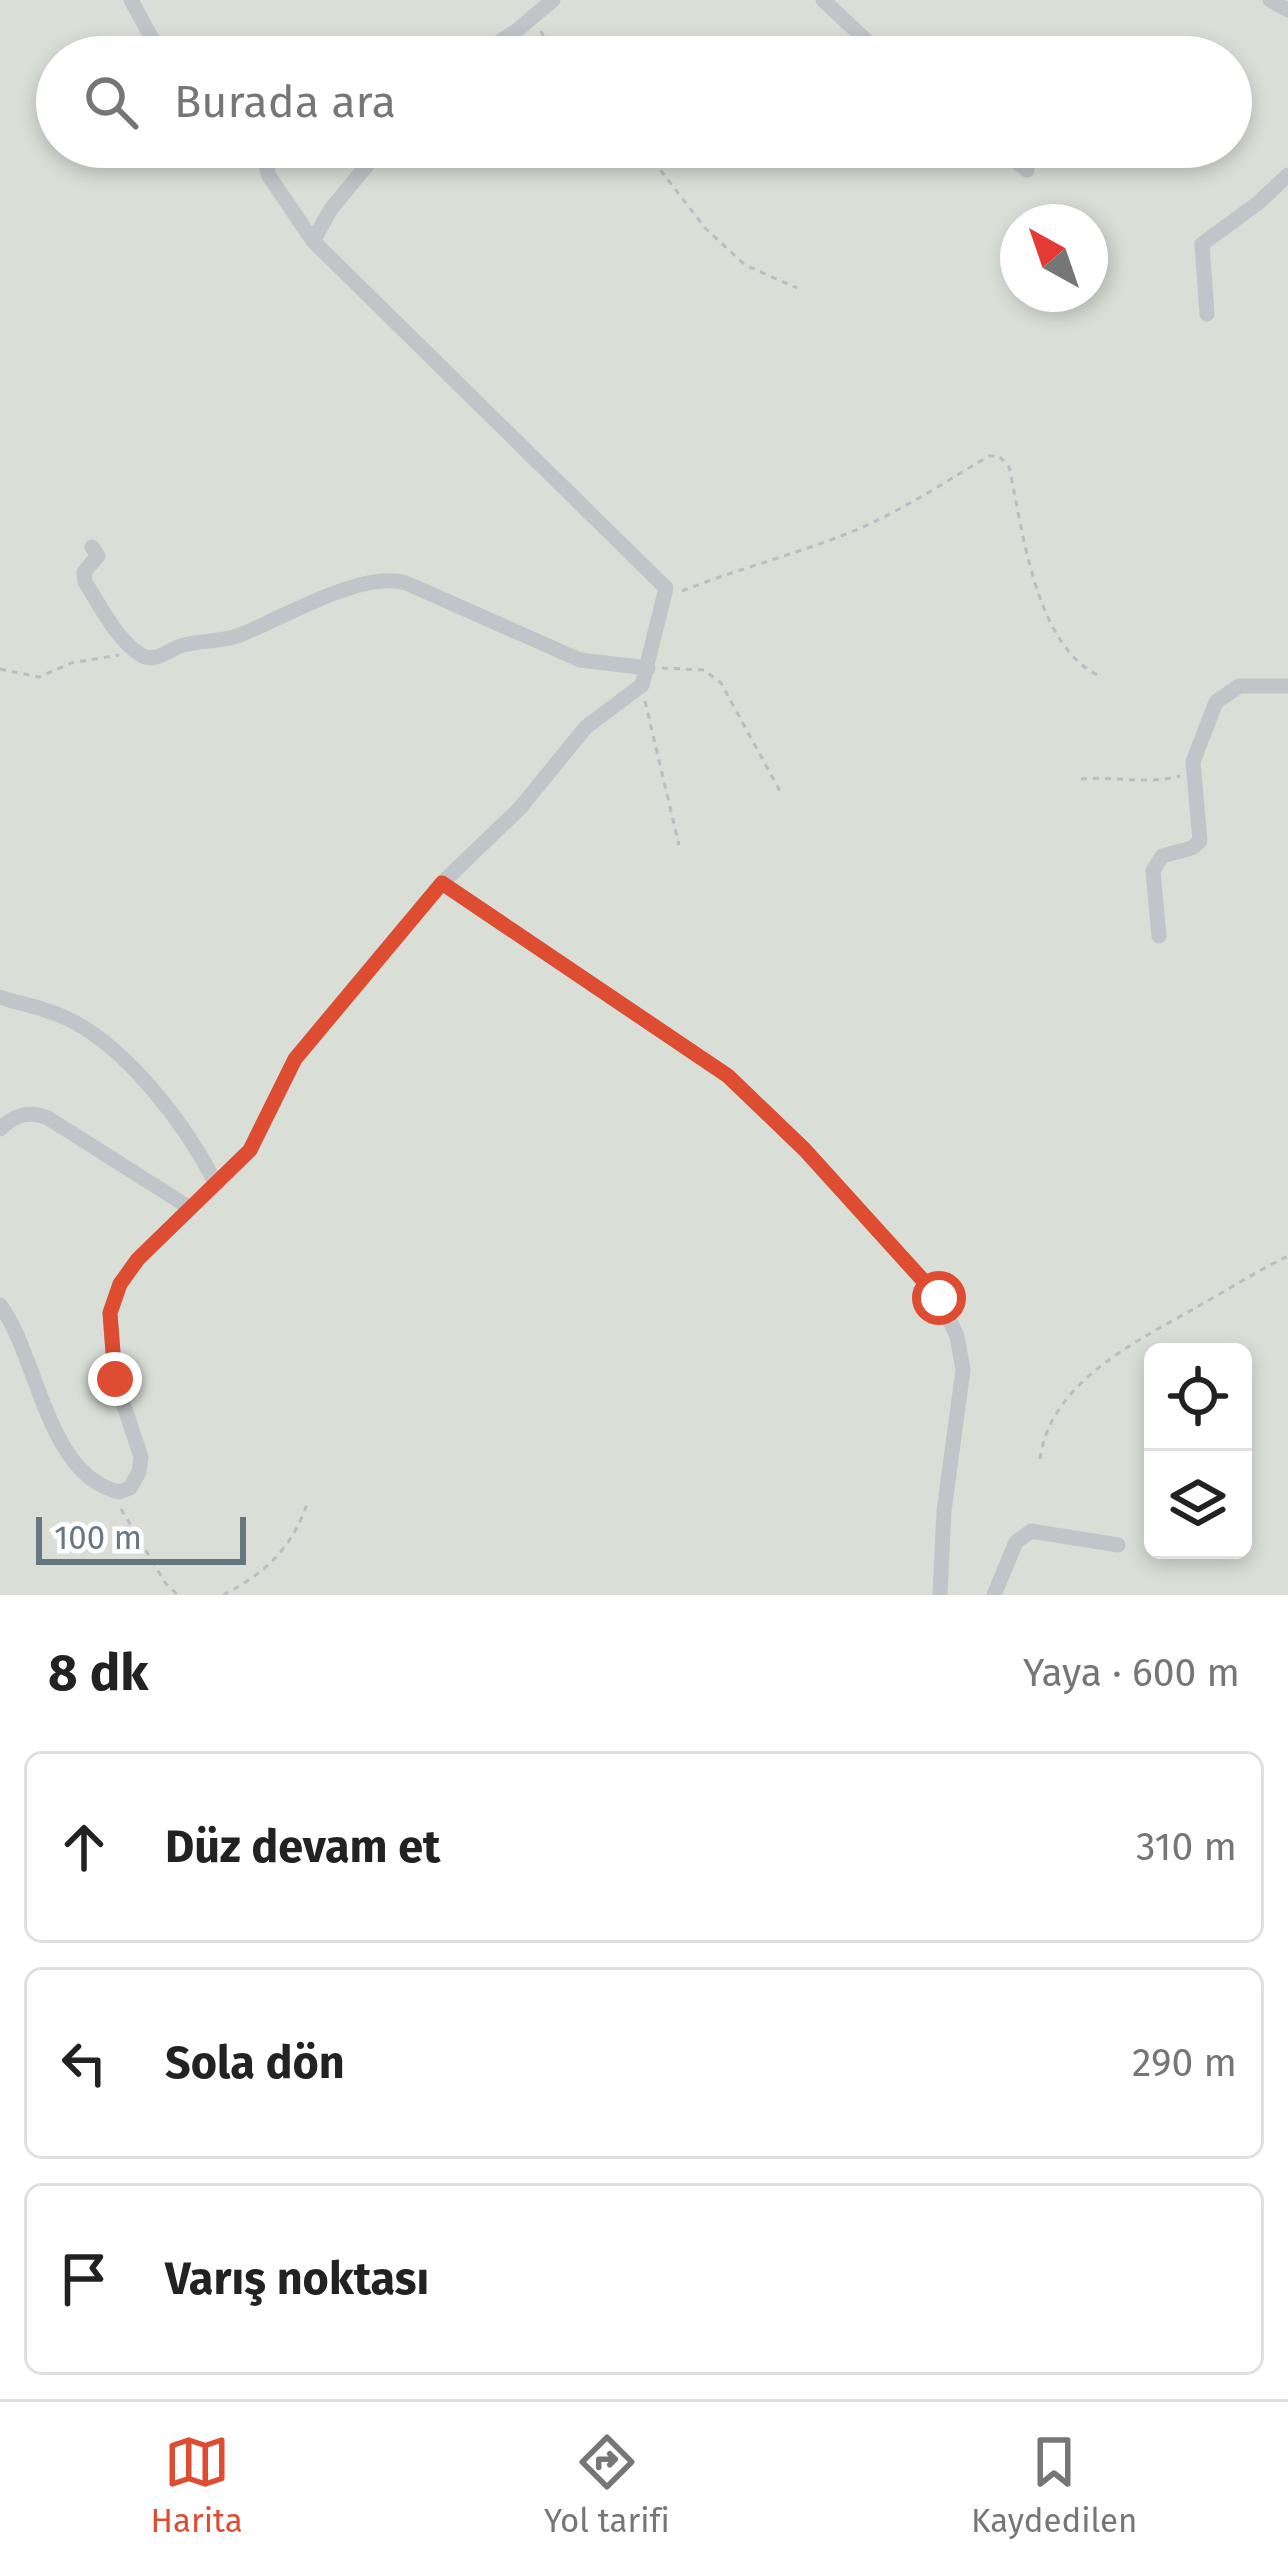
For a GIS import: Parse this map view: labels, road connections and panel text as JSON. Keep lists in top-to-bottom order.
{
  "scale_bar": "100 m",
  "north": "top left",
  "page": {
    "search": "Burada ara",
    "scale": "100 m",
    "heading": ["8 dk", "Yaya · 600 m"],
    "list": [
      ["Düz devam et", "310 m"],
      ["Sola dön", "290 m"],
      "Varış noktası"
    ],
    "nav": ["Harita", "Yol tarifi", "Kaydedilen"]
  }
}
